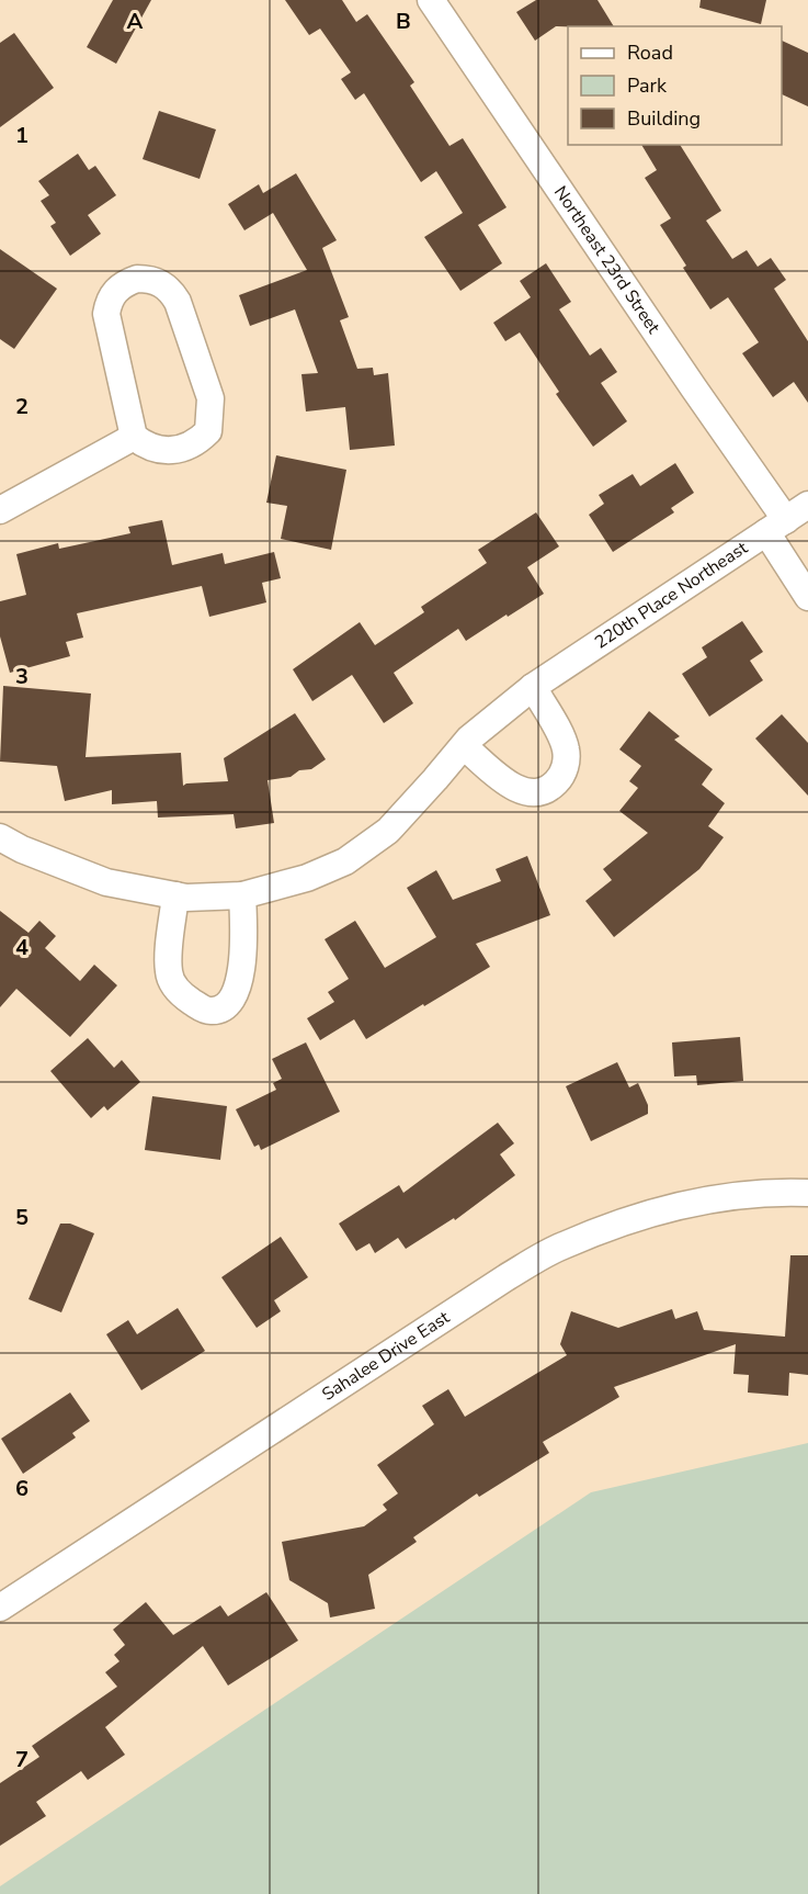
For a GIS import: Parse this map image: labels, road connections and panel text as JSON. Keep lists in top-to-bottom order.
{
  "streets": {
    "street": ["Northeast 23rd Street", "220th Place Northeast", "Sahalee Drive East"]
  },
  "crossings": [
    ["Northeast 23rd Street", "220th Place Northeast"]
  ],
  "legend": ["Road", "Park", "Building"],
  "grid": {
    "columns": ["A", "B"],
    "rows": [
      "1",
      "2",
      "3",
      "4",
      "5",
      "6",
      "7"
    ]
  }
}
